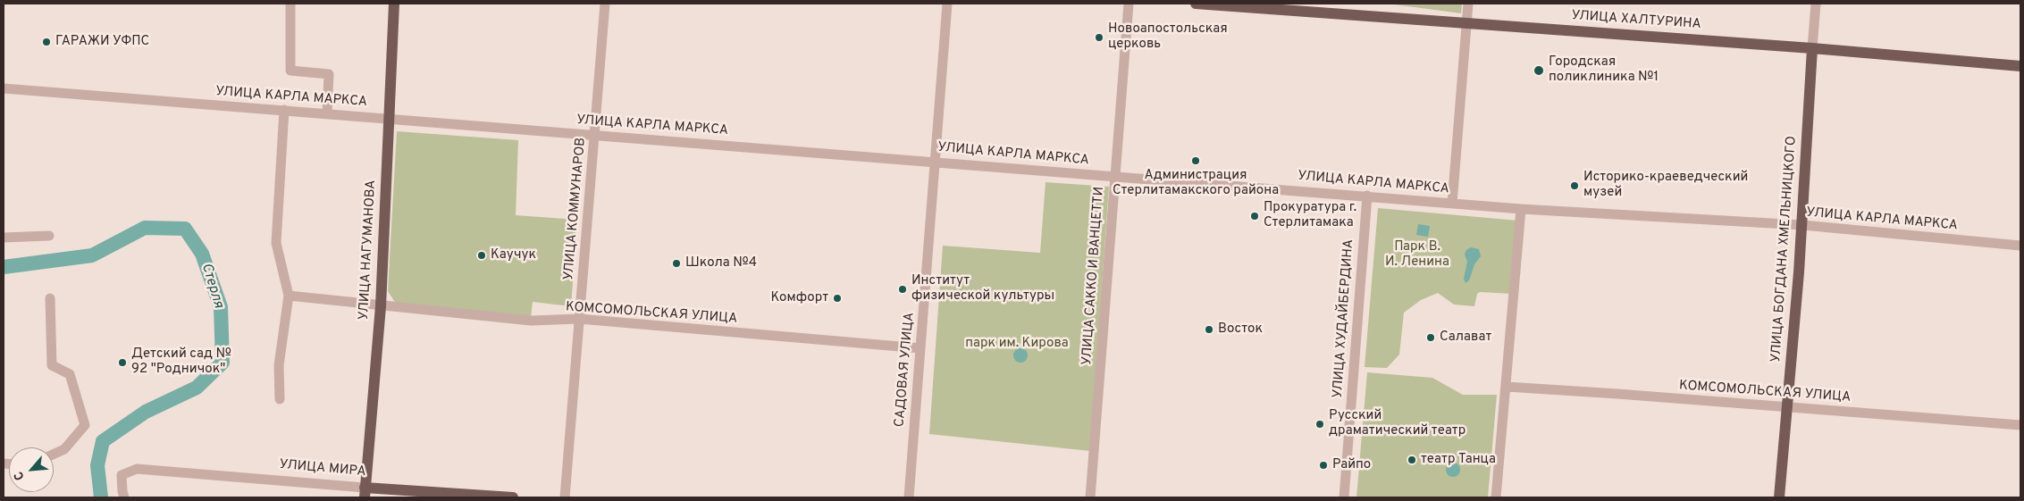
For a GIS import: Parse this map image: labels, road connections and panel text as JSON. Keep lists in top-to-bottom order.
{
  "streets": {
    "main road": [
      "УЛИЦА ХАЛТУРИНА",
      "УЛИЦА БОГДАНА ХМЕЛЬНИЦКОГО",
      "УЛИЦА НАГУМАНОВА",
      "УЛИЦА МИРА"
    ],
    "street": [
      "УЛИЦА КАРЛА МАРКСА",
      "УЛИЦА КОММУНАРОВ",
      "УЛИЦА САККО И ВАНЦЕТТИ",
      "КОМСОМОЛЬСКАЯ УЛИЦА",
      "УЛИЦА ХУДАЙБЕРДИНА",
      "САДОВАЯ УЛИЦА"
    ]
  },
  "crossings": [
    ["УЛИЦА ХАЛТУРИНА", "УЛИЦА БОГДАНА ХМЕЛЬНИЦКОГО"],
    ["УЛИЦА КАРЛА МАРКСА", "УЛИЦА КОММУНАРОВ"],
    ["УЛИЦА КАРЛА МАРКСА", "УЛИЦА БОГДАНА ХМЕЛЬНИЦКОГО"],
    ["УЛИЦА КАРЛА МАРКСА", "УЛИЦА НАГУМАНОВА"],
    ["УЛИЦА КАРЛА МАРКСА", "УЛИЦА САККО И ВАНЦЕТТИ"],
    ["УЛИЦА КАРЛА МАРКСА", "УЛИЦА ХУДАЙБЕРДИНА"],
    ["УЛИЦА КАРЛА МАРКСА", "САДОВАЯ УЛИЦА"],
    ["УЛИЦА КОММУНАРОВ", "КОМСОМОЛЬСКАЯ УЛИЦА"],
    ["УЛИЦА БОГДАНА ХМЕЛЬНИЦКОГО", "КОМСОМОЛЬСКАЯ УЛИЦА"],
    ["УЛИЦА НАГУМАНОВА", "КОМСОМОЛЬСКАЯ УЛИЦА"],
    ["УЛИЦА НАГУМАНОВА", "УЛИЦА МИРА"],
    ["КОМСОМОЛЬСКАЯ УЛИЦА", "САДОВАЯ УЛИЦА"]
  ],
  "water": ["Стерля"],
  "parks": ["Парк В. И. Ленина", "парк им. Кирова"],
  "places": [
    "Новоапостольская церковь",
    "ГАРАЖИ УФПС",
    "Городская поликлиника №1",
    "Администрация Стерлитамакского района",
    "Историко-краеведческий музей",
    "Прокуратура г. Стерлитамака",
    "Каучук",
    "Школа №4",
    "Институт физической культуры",
    "Комфорт",
    "Восток",
    "Салават",
    "Детский сад № 92 \"Родничок\"",
    "Русский драматический театр",
    "театр Танца",
    "Райпо"
  ],
  "north": "bottom left"
}
